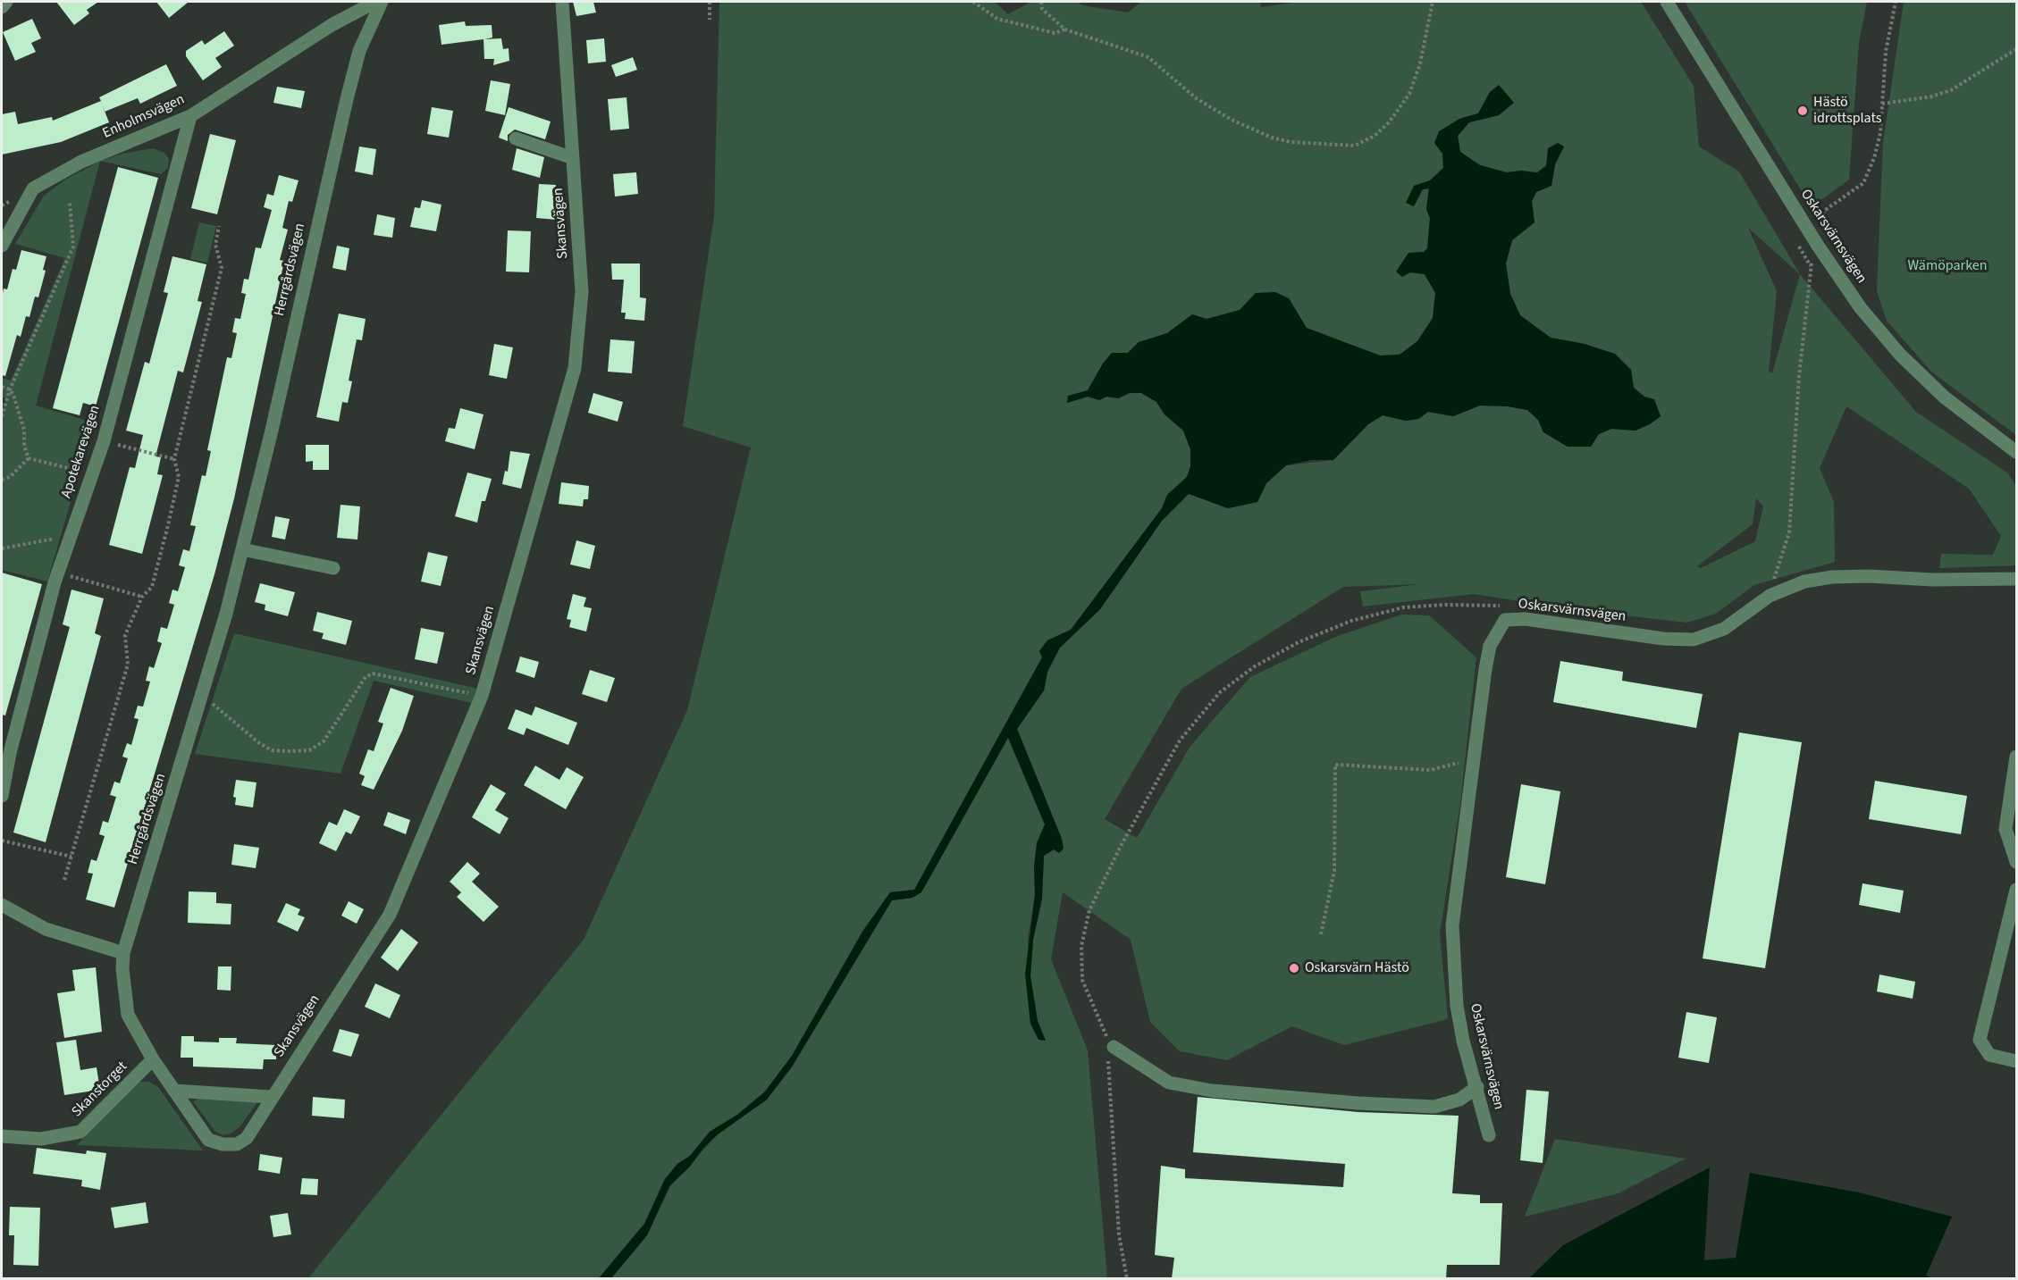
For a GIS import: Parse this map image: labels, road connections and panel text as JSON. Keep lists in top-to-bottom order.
{
  "streets": {
    "street": [
      "Enholmsvägen",
      "Skansvägen",
      "Oskarsvärnsvägen",
      "Herrgårdsvägen",
      "Apotekarevägen",
      "Skanstorget"
    ]
  },
  "crossings": [
    ["Enholmsvägen", "Apotekarevägen"],
    ["Skansvägen", "Herrgårdsvägen"],
    ["Herrgårdsvägen", "Skanstorget"]
  ],
  "parks": ["Wämöparken"],
  "places": ["Hästö idrottsplats", "Oskarsvärn Hästö"]
}
